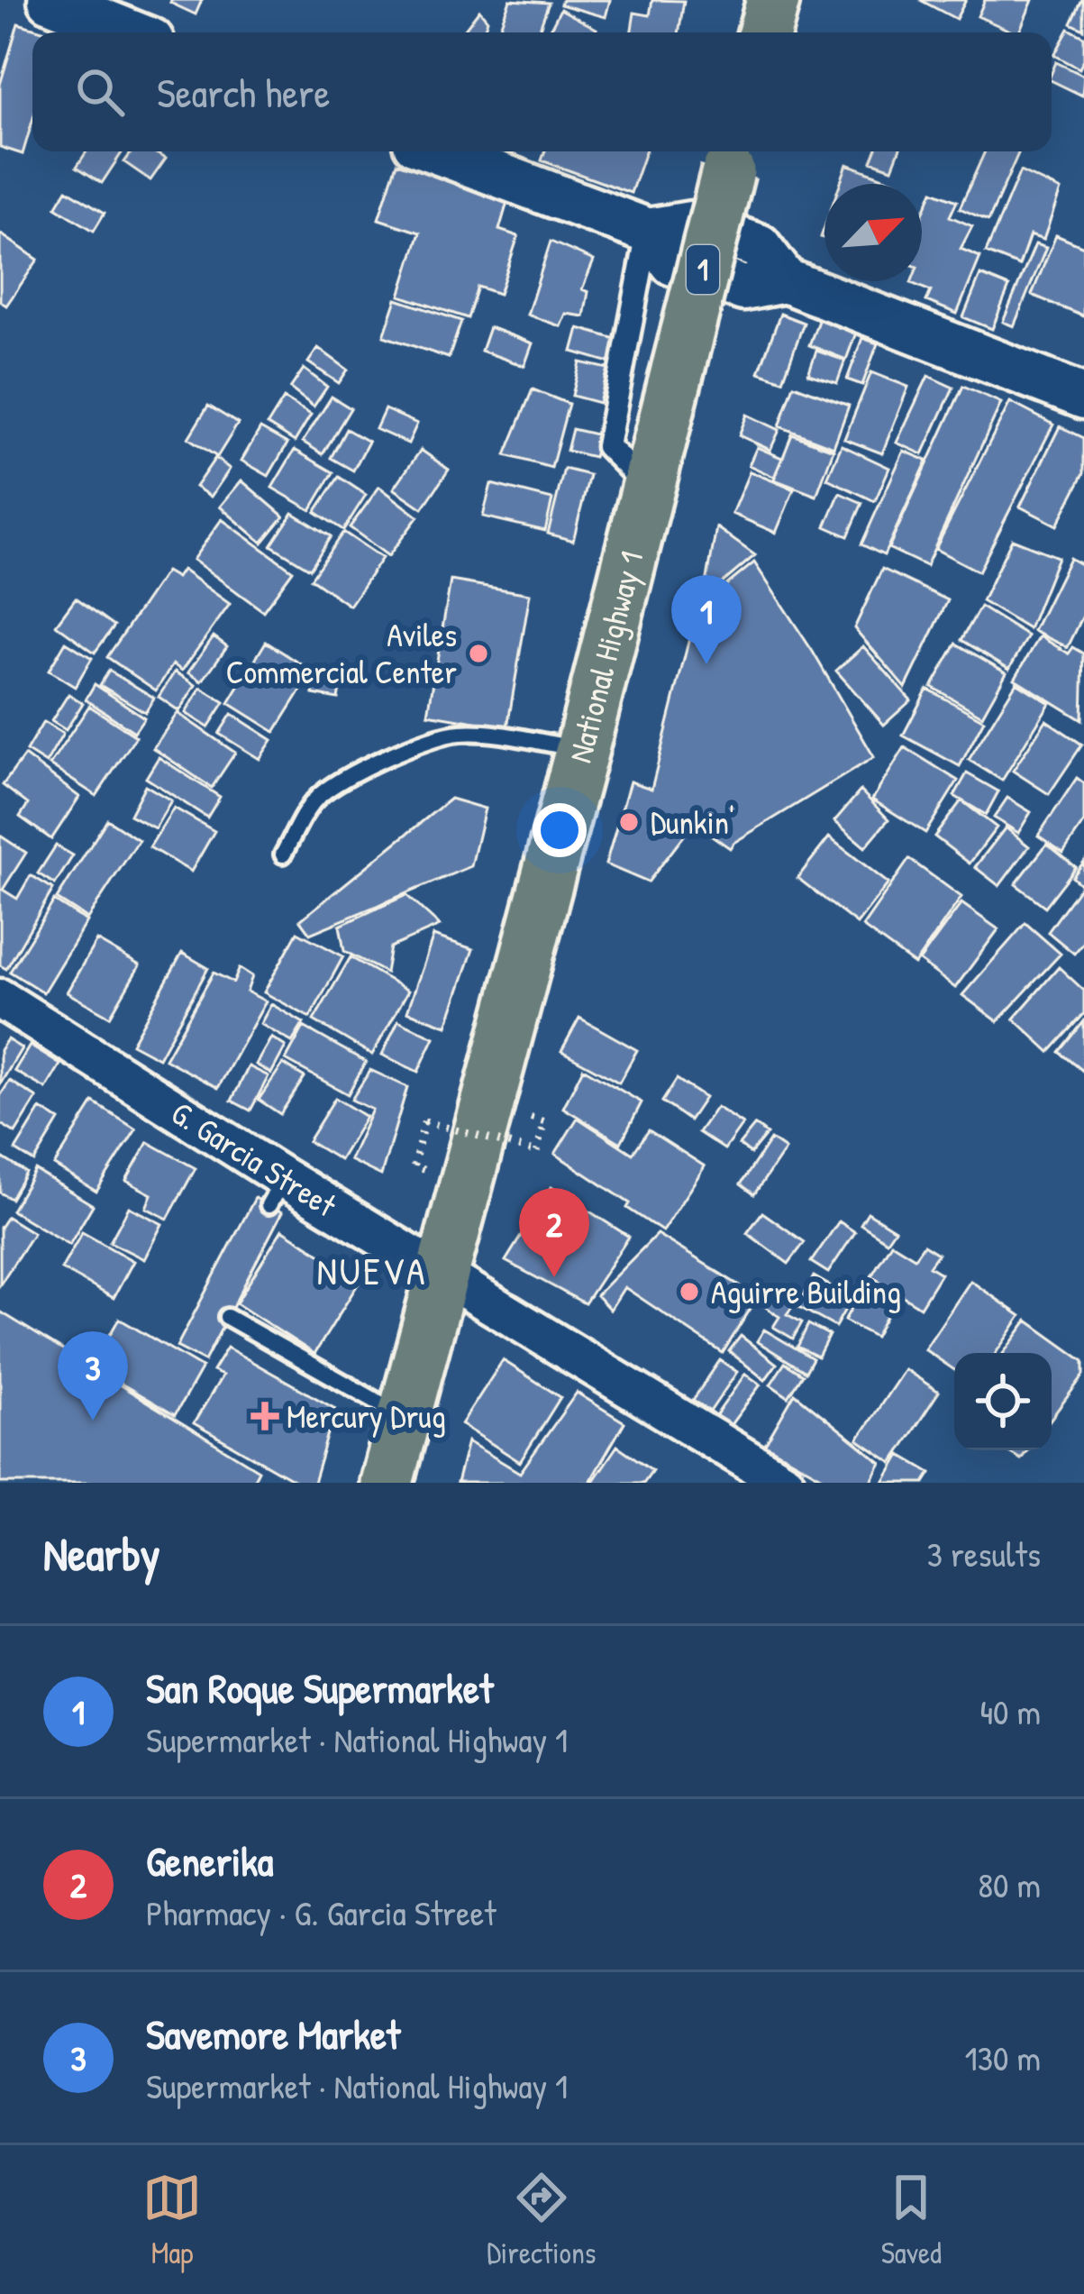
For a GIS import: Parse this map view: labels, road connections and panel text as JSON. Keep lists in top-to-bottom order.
{
  "streets": {
    "highway": ["1", "National Highway 1"],
    "street": ["G. Garcia Street"]
  },
  "crossings": [
    ["National Highway 1", "G. Garcia Street"]
  ],
  "districts": ["NUEVA"],
  "places": {
    "other": ["Aviles Commercial Center", "Dunkin'", "Aguirre Building"],
    "health": ["Mercury Drug"]
  },
  "north": "top right",
  "page": {
    "search": "Search here",
    "pins": ["1", "2", "3"],
    "heading": ["Nearby", "3 results"],
    "list": [
      {
        "mark": "1",
        "name": "San Roque Supermarket",
        "note": "Supermarket · National Highway 1",
        "value": "40 m"
      },
      {
        "mark": "2",
        "name": "Generika",
        "note": "Pharmacy · G. Garcia Street",
        "value": "80 m"
      },
      {
        "mark": "3",
        "name": "Savemore Market",
        "note": "Supermarket · National Highway 1",
        "value": "130 m"
      }
    ],
    "nav": ["Map", "Directions", "Saved"]
  }
}
